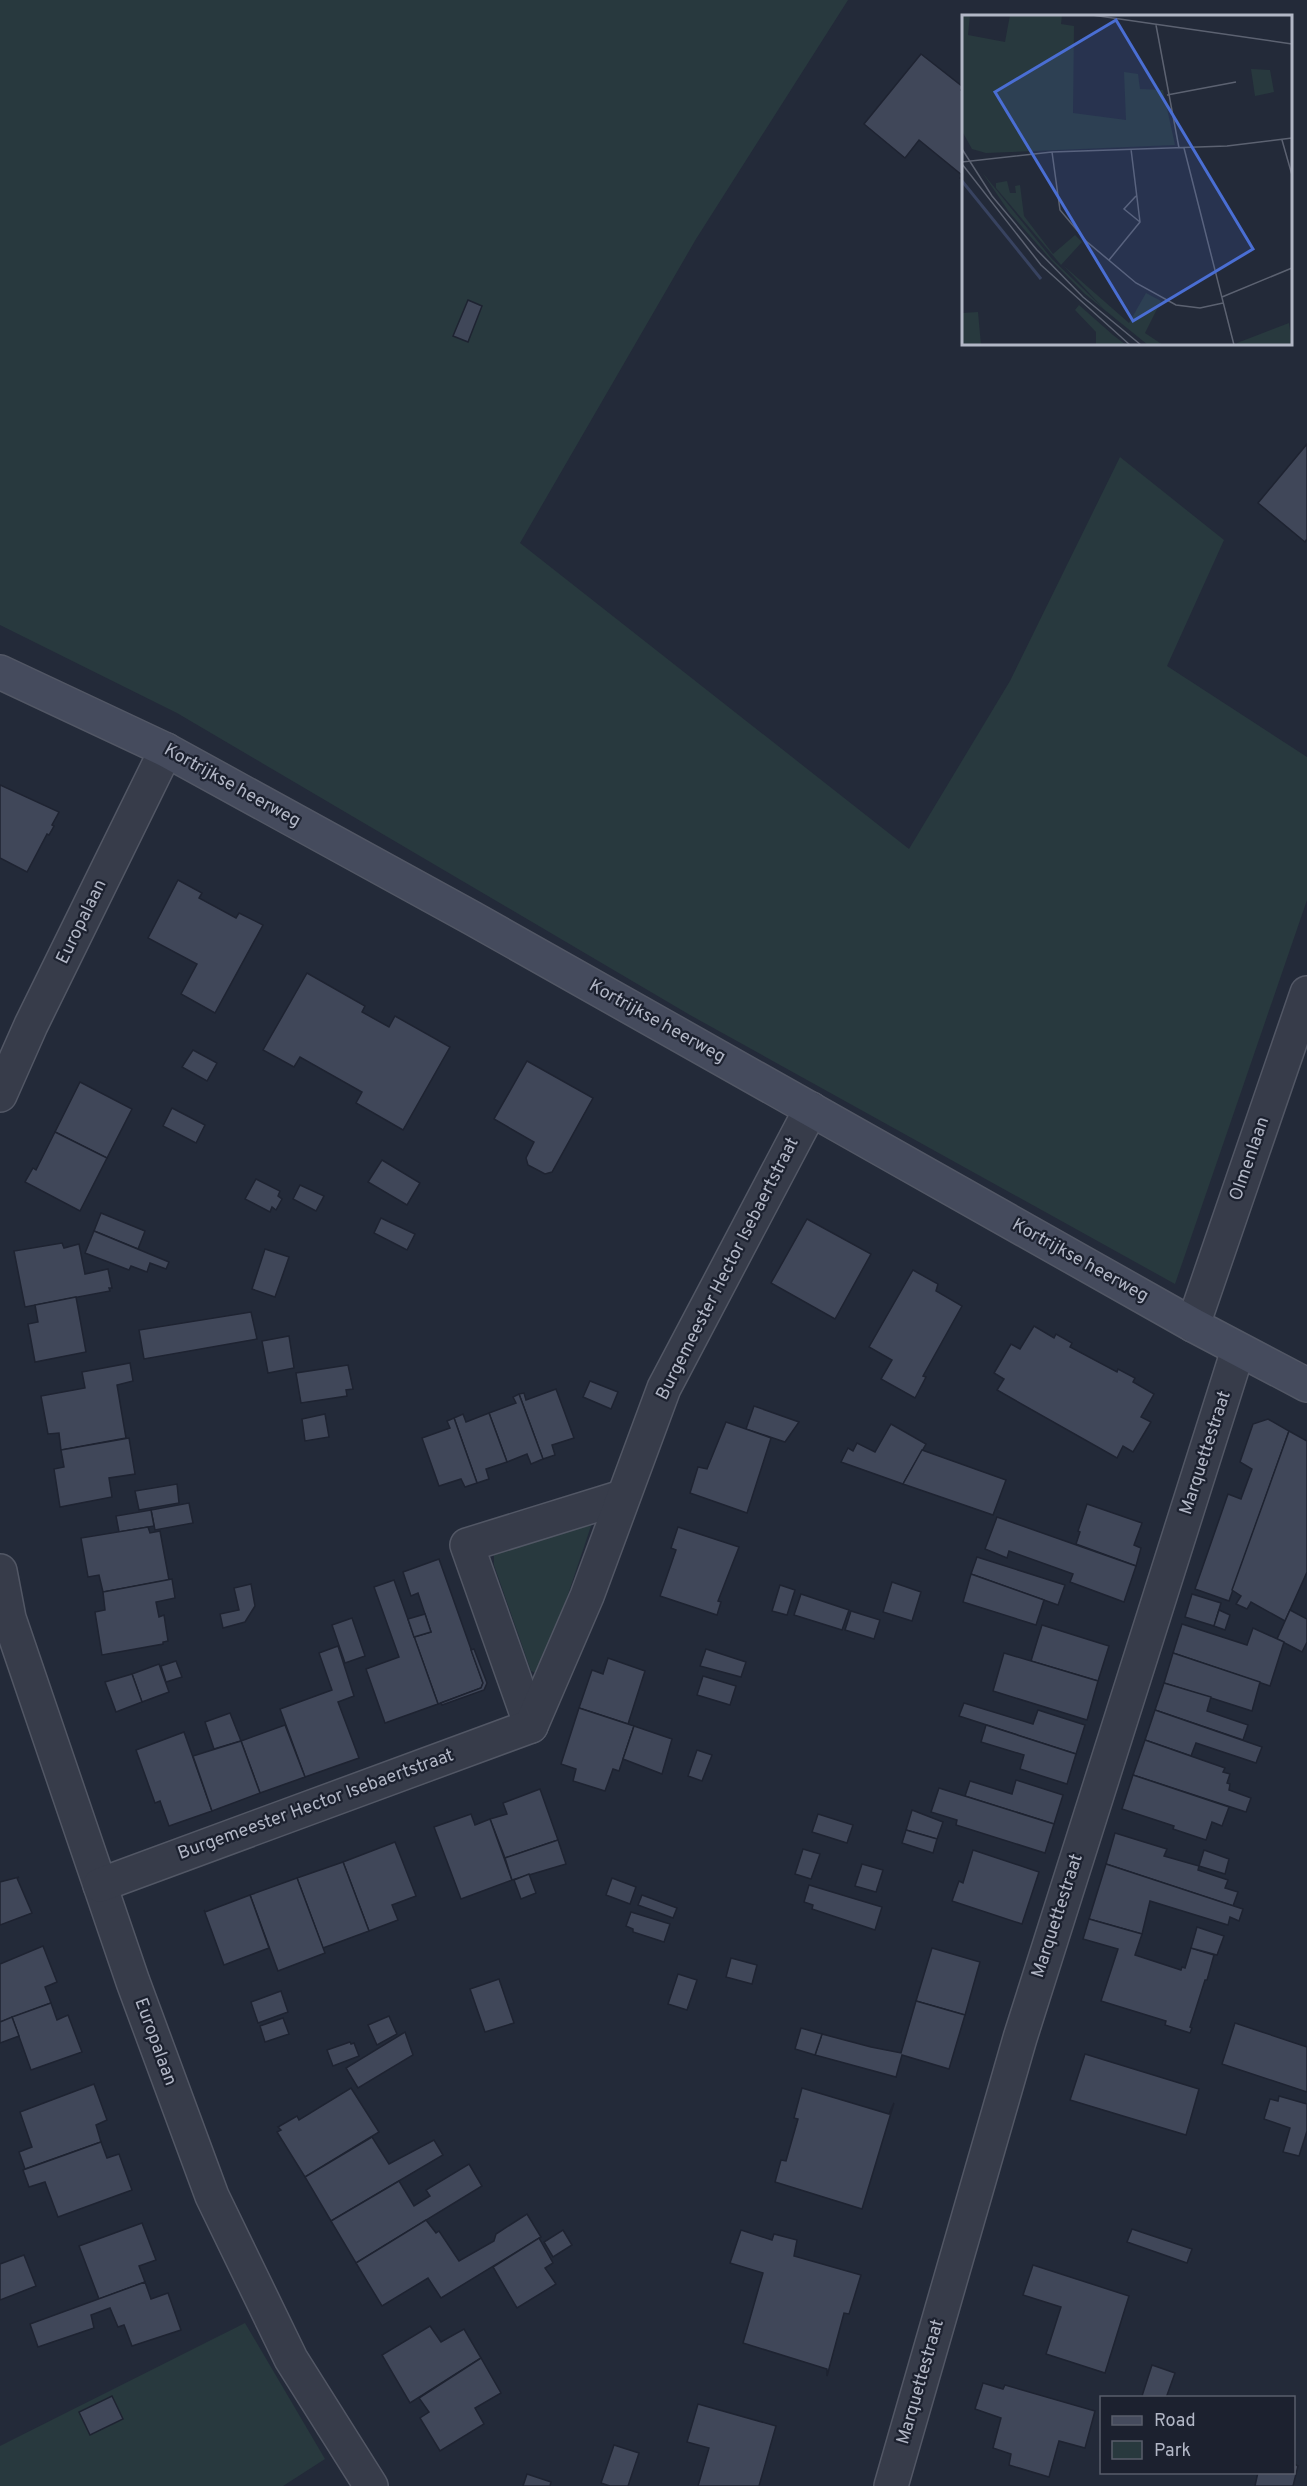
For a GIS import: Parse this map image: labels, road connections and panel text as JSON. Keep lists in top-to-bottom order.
{
  "streets": {
    "street": [
      "Kortrijkse heerweg",
      "Europalaan",
      "Olmenlaan",
      "Burgemeester Hector Isebaertstraat",
      "Marquettestraat"
    ]
  },
  "crossings": [
    ["Kortrijkse heerweg", "Europalaan"],
    ["Kortrijkse heerweg", "Olmenlaan"],
    ["Kortrijkse heerweg", "Burgemeester Hector Isebaertstraat"],
    ["Kortrijkse heerweg", "Marquettestraat"],
    ["Europalaan", "Burgemeester Hector Isebaertstraat"]
  ],
  "legend": ["Road", "Park"]
}
